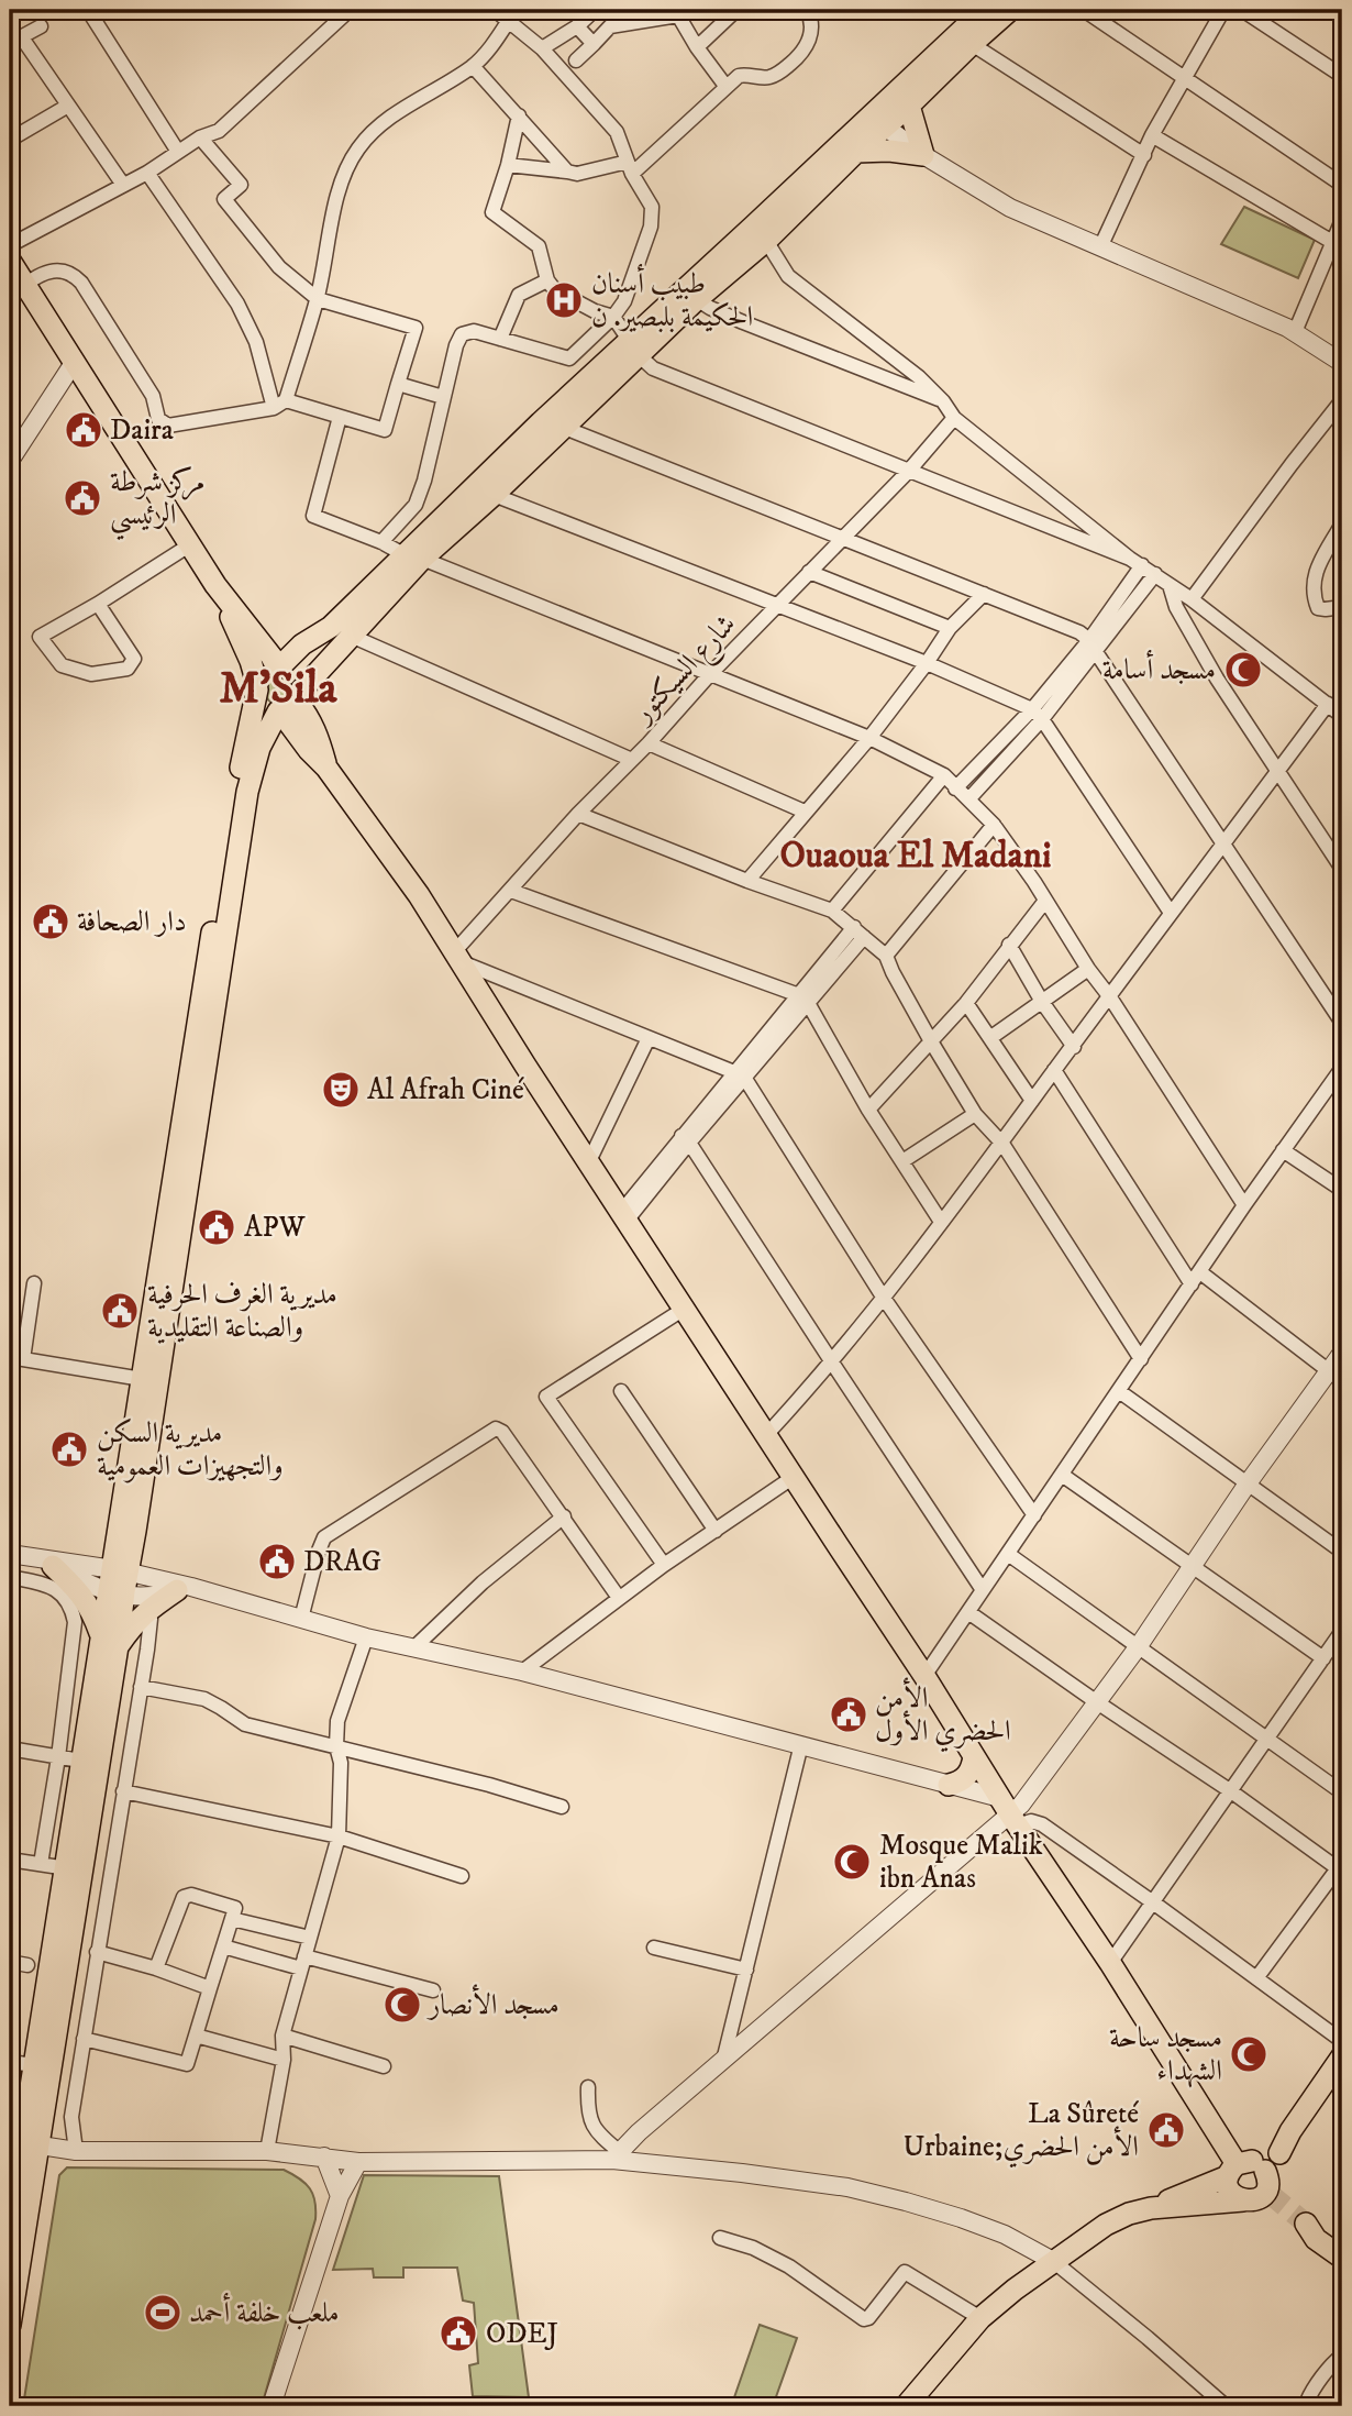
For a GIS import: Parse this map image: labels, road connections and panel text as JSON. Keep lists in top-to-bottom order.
{
  "streets": {
    "street": ["شارع السيكتور"]
  },
  "districts": ["M'Sila", "Ouaoua El Madani"],
  "places": {
    "hospital": ["طبيب أسنان الحكيمة بلبصير. ن"],
    "public building": [
      "Daira",
      "مركز شرطة الرئيسي",
      "دار الصحافة",
      "APW",
      "مديرية الغرف الحرفية والصناعة التقليدية",
      "مديرية السكن والتجهيزات العمومية",
      "DRAG",
      "الأمن الحضري الأول",
      "La Sûreté Urbaine;الأمن الحضري",
      "ODEJ"
    ],
    "mosque": [
      "مسجد أسامة",
      "Mosque Malik ibn Anas",
      "مسجد الأنصار",
      "مسجد ساحة الشهداء"
    ],
    "theatre": ["Al Afrah Ciné"],
    "sports": ["ملعب خلفة أحمد"]
  }
}
